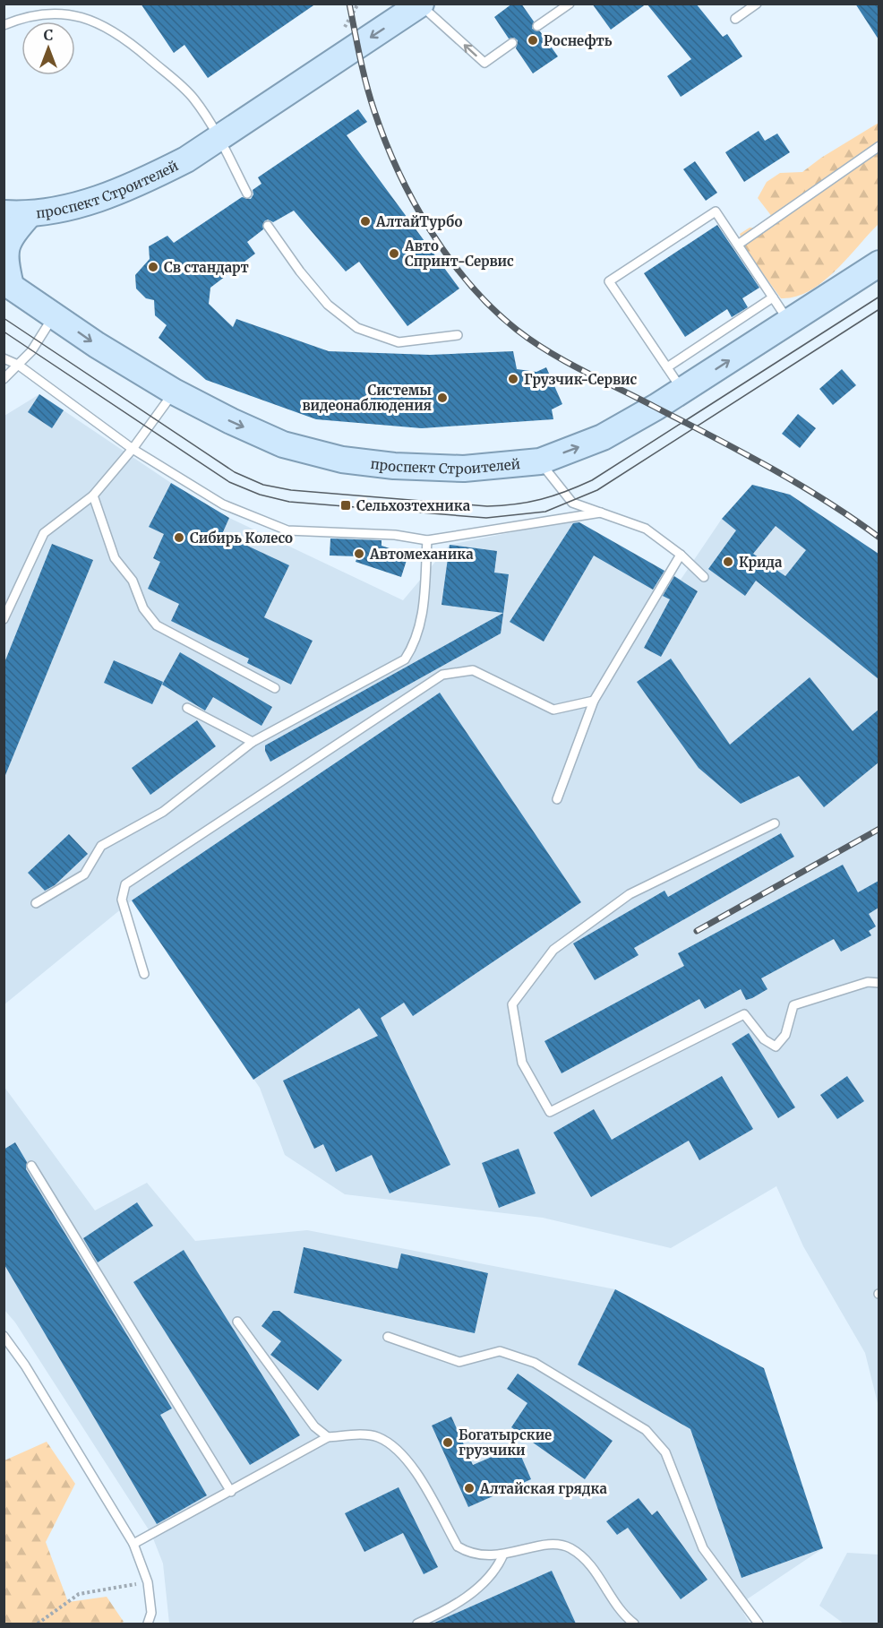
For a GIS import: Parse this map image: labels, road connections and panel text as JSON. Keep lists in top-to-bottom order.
{
  "streets": {
    "main road": ["проспект Строителей"]
  },
  "places": {
    "other": [
      "Роснефть",
      "АлтайТурбо",
      "Авто Спринт-Сервис",
      "Св стандарт",
      "Грузчик-Сервис",
      "Системы видеонаблюдения",
      "Сибирь Колесо",
      "Автомеханика",
      "Крида",
      "Богатырские грузчики",
      "Алтайская грядка"
    ],
    "transit": ["Сельхозтехника"]
  },
  "north": "top"
}
